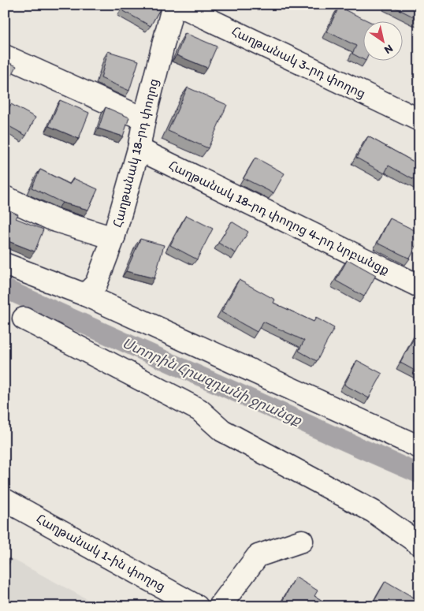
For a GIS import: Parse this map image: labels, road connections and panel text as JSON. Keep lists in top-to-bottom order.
{
  "streets": {
    "street": [
      "Հաղթանակ 3-րդ փողոց",
      "Հաղթանակ 18-րդ փողոց",
      "Հաղթանակ 18-րդ փողոց 4-րդ նրբանցք",
      "Հաղթանակ 1-ին փողոց"
    ]
  },
  "crossings": [
    ["Հաղթանակ 18-րդ փողոց", "Հաղթանակ 18-րդ փողոց 4-րդ նրբանցք"]
  ],
  "water": ["Ստորին Հրազդանի ջրանցք"],
  "north": "bottom right"
}
